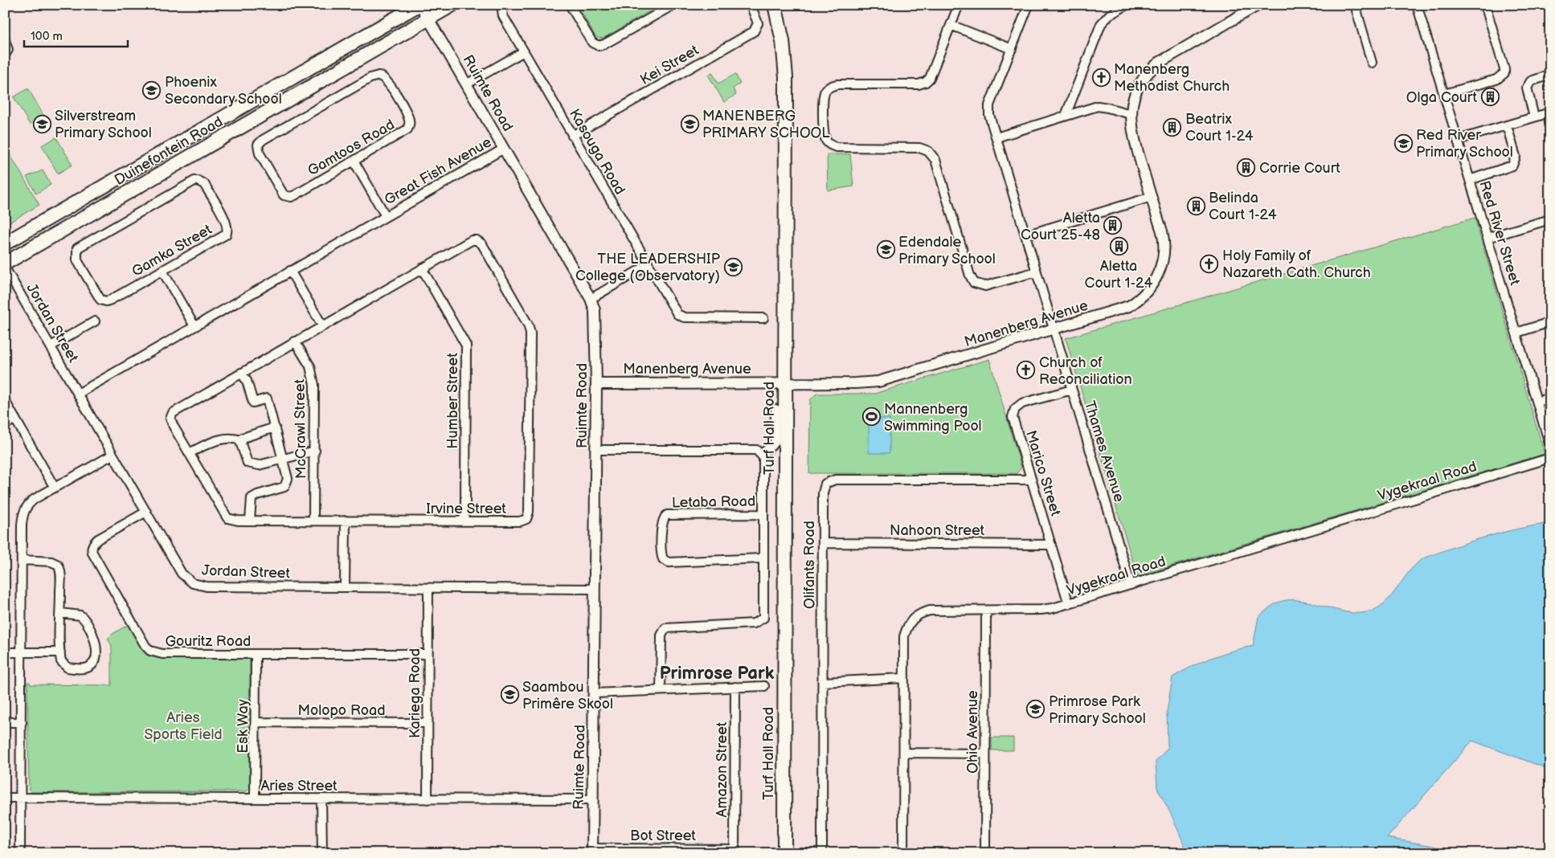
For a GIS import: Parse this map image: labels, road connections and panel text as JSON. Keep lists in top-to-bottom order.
{
  "streets": {
    "main road": ["Duinefontein Road", "Turf Hall Road"],
    "street": [
      "Kei Street",
      "Ruimte Road",
      "Gamtoos Road",
      "Kasouga Road",
      "Great Fish Avenue",
      "Red River Street",
      "Gamka Street",
      "Jordan Street",
      "Manenberg Avenue",
      "Humber Street",
      "McCrawl Street",
      "Thames Avenue",
      "Marico Street",
      "Vygekraal Road",
      "Letaba Road",
      "Irvine Street",
      "Nahoon Street",
      "Olifants Road",
      "Gouritz Road",
      "Kariega Road",
      "Molopo Road",
      "Esk Way",
      "Ohio Avenue",
      "Amazon Street",
      "Aries Street",
      "Bot Street"
    ]
  },
  "crossings": [
    ["Kei Street", "Kasouga Road"],
    ["Ruimte Road", "Duinefontein Road"],
    ["Ruimte Road", "Great Fish Avenue"],
    ["Ruimte Road", "Jordan Street"],
    ["Ruimte Road", "Manenberg Avenue"],
    ["Ruimte Road", "Aries Street"],
    ["Ruimte Road", "Bot Street"],
    ["Gamtoos Road", "Great Fish Avenue"],
    ["Great Fish Avenue", "Jordan Street"],
    ["Jordan Street", "Gouritz Road"],
    ["Jordan Street", "Kariega Road"],
    ["Manenberg Avenue", "Turf Hall Road"],
    ["Manenberg Avenue", "Thames Avenue"],
    ["Humber Street", "Irvine Street"],
    ["McCrawl Street", "Irvine Street"],
    ["Thames Avenue", "Marico Street"],
    ["Thames Avenue", "Vygekraal Road"],
    ["Marico Street", "Vygekraal Road"],
    ["Marico Street", "Nahoon Street"],
    ["Marico Street", "Olifants Road"],
    ["Vygekraal Road", "Ohio Avenue"],
    ["Nahoon Street", "Olifants Road"],
    ["Gouritz Road", "Kariega Road"],
    ["Gouritz Road", "Esk Way"],
    ["Kariega Road", "Molopo Road"],
    ["Kariega Road", "Aries Street"],
    ["Molopo Road", "Esk Way"],
    ["Esk Way", "Aries Street"],
    ["Amazon Street", "Bot Street"]
  ],
  "districts": ["Primrose Park"],
  "parks": ["Aries Sports Field"],
  "places": {
    "church": ["Manenberg Methodist Church", "Holy Family of Nazareth Cath. Church", "Church of Reconciliation"],
    "school or university": [
      "Phoenix Secondary School",
      "Silverstream Primary School",
      "MANENBERG PRIMARY SCHOOL",
      "Red River Primary School",
      "Edendale Primary School",
      "THE LEADERSHIP College (Observatory)",
      "Saambou Primêre Skool",
      "Primrose Park Primary School"
    ],
    "building": [
      "Olga Court",
      "Beatrix Court 1-24",
      "Corrie Court",
      "Belinda Court 1-24",
      "Aletta Court 25-48",
      "Aletta Court 1-24"
    ],
    "sports": ["Mannenberg Swimming Pool"]
  },
  "scale_bar": "100 m"
}
